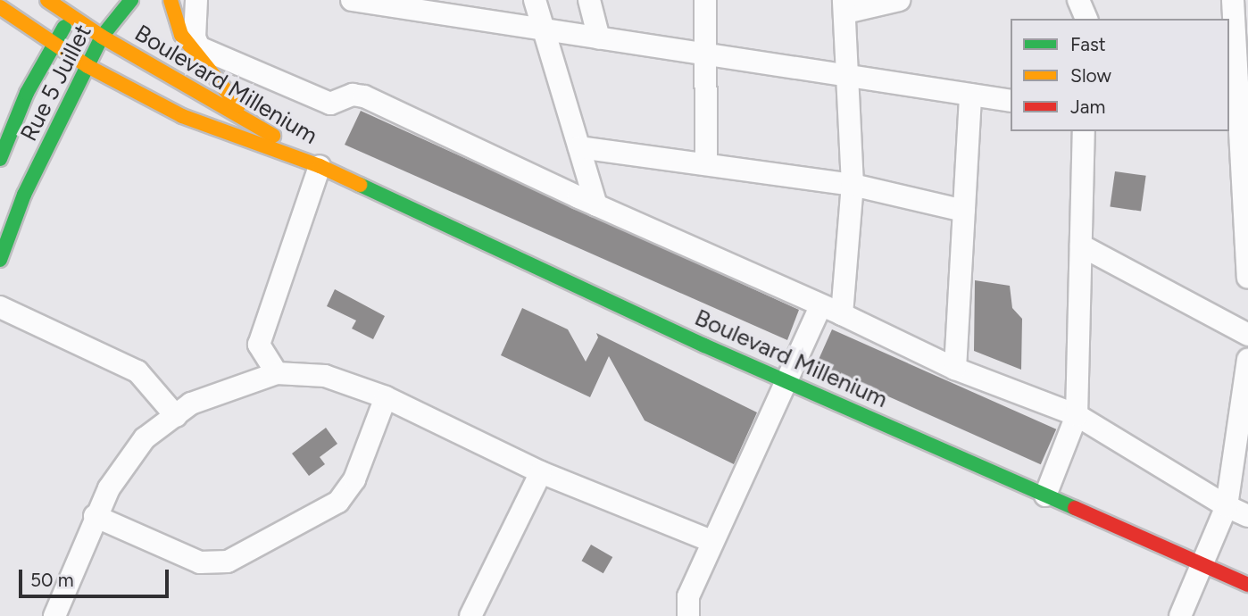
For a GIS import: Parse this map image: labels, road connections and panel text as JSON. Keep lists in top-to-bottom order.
{
  "streets": {
    "main road": ["Rue 5 Juillet", "Boulevard Millenium"]
  },
  "crossings": [
    ["Rue 5 Juillet", "Boulevard Millenium"]
  ],
  "legend": ["Fast", "Slow", "Jam"],
  "scale_bar": "50 m"
}
